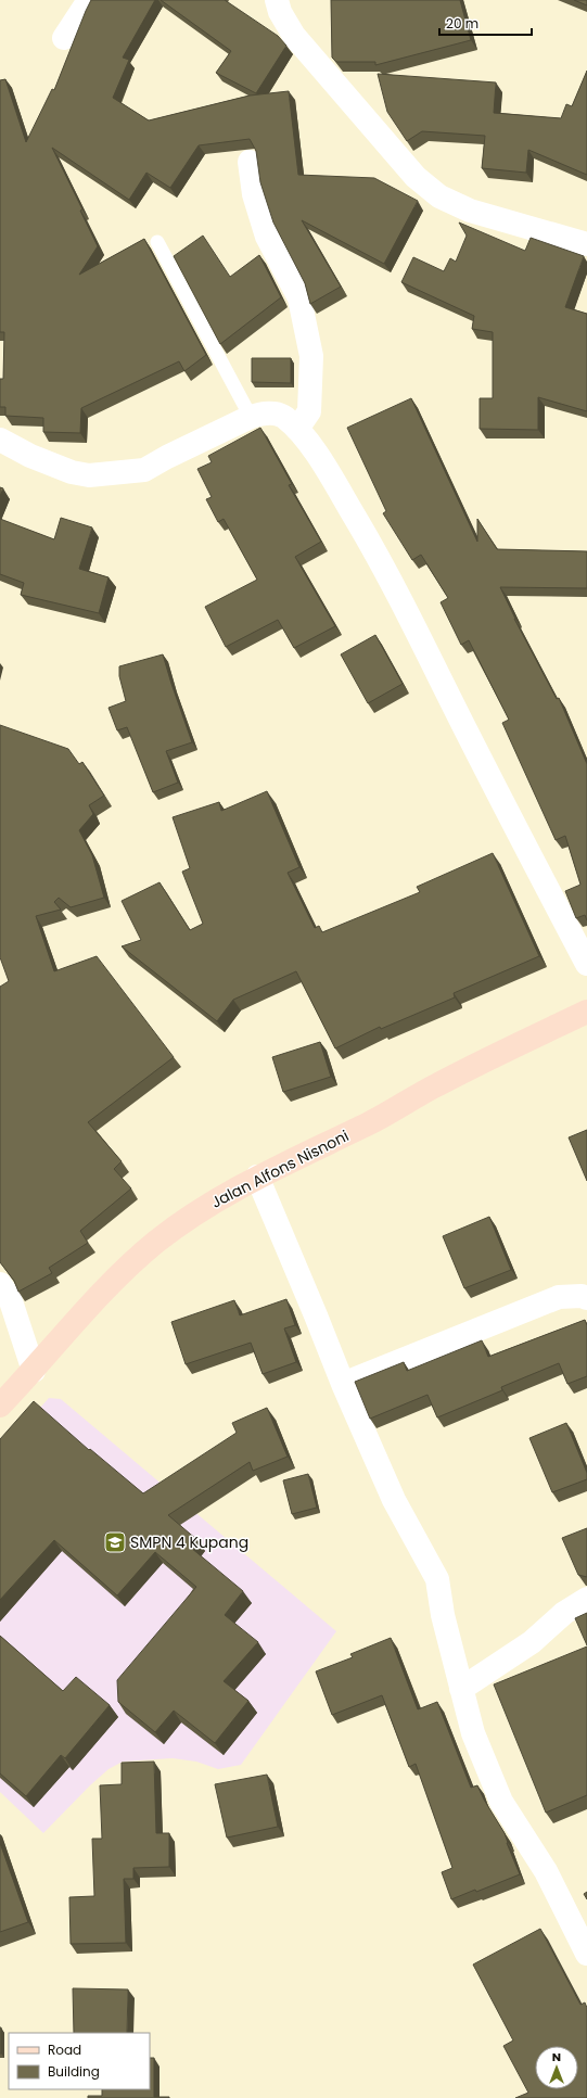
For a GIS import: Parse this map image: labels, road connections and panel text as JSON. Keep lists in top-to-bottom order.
{
  "streets": {
    "main road": ["Jalan Alfons Nisnoni"]
  },
  "places": {
    "school or university": ["SMPN 4 Kupang"]
  },
  "legend": ["Road", "Building"],
  "scale_bar": "20 m",
  "north": "top"
}
